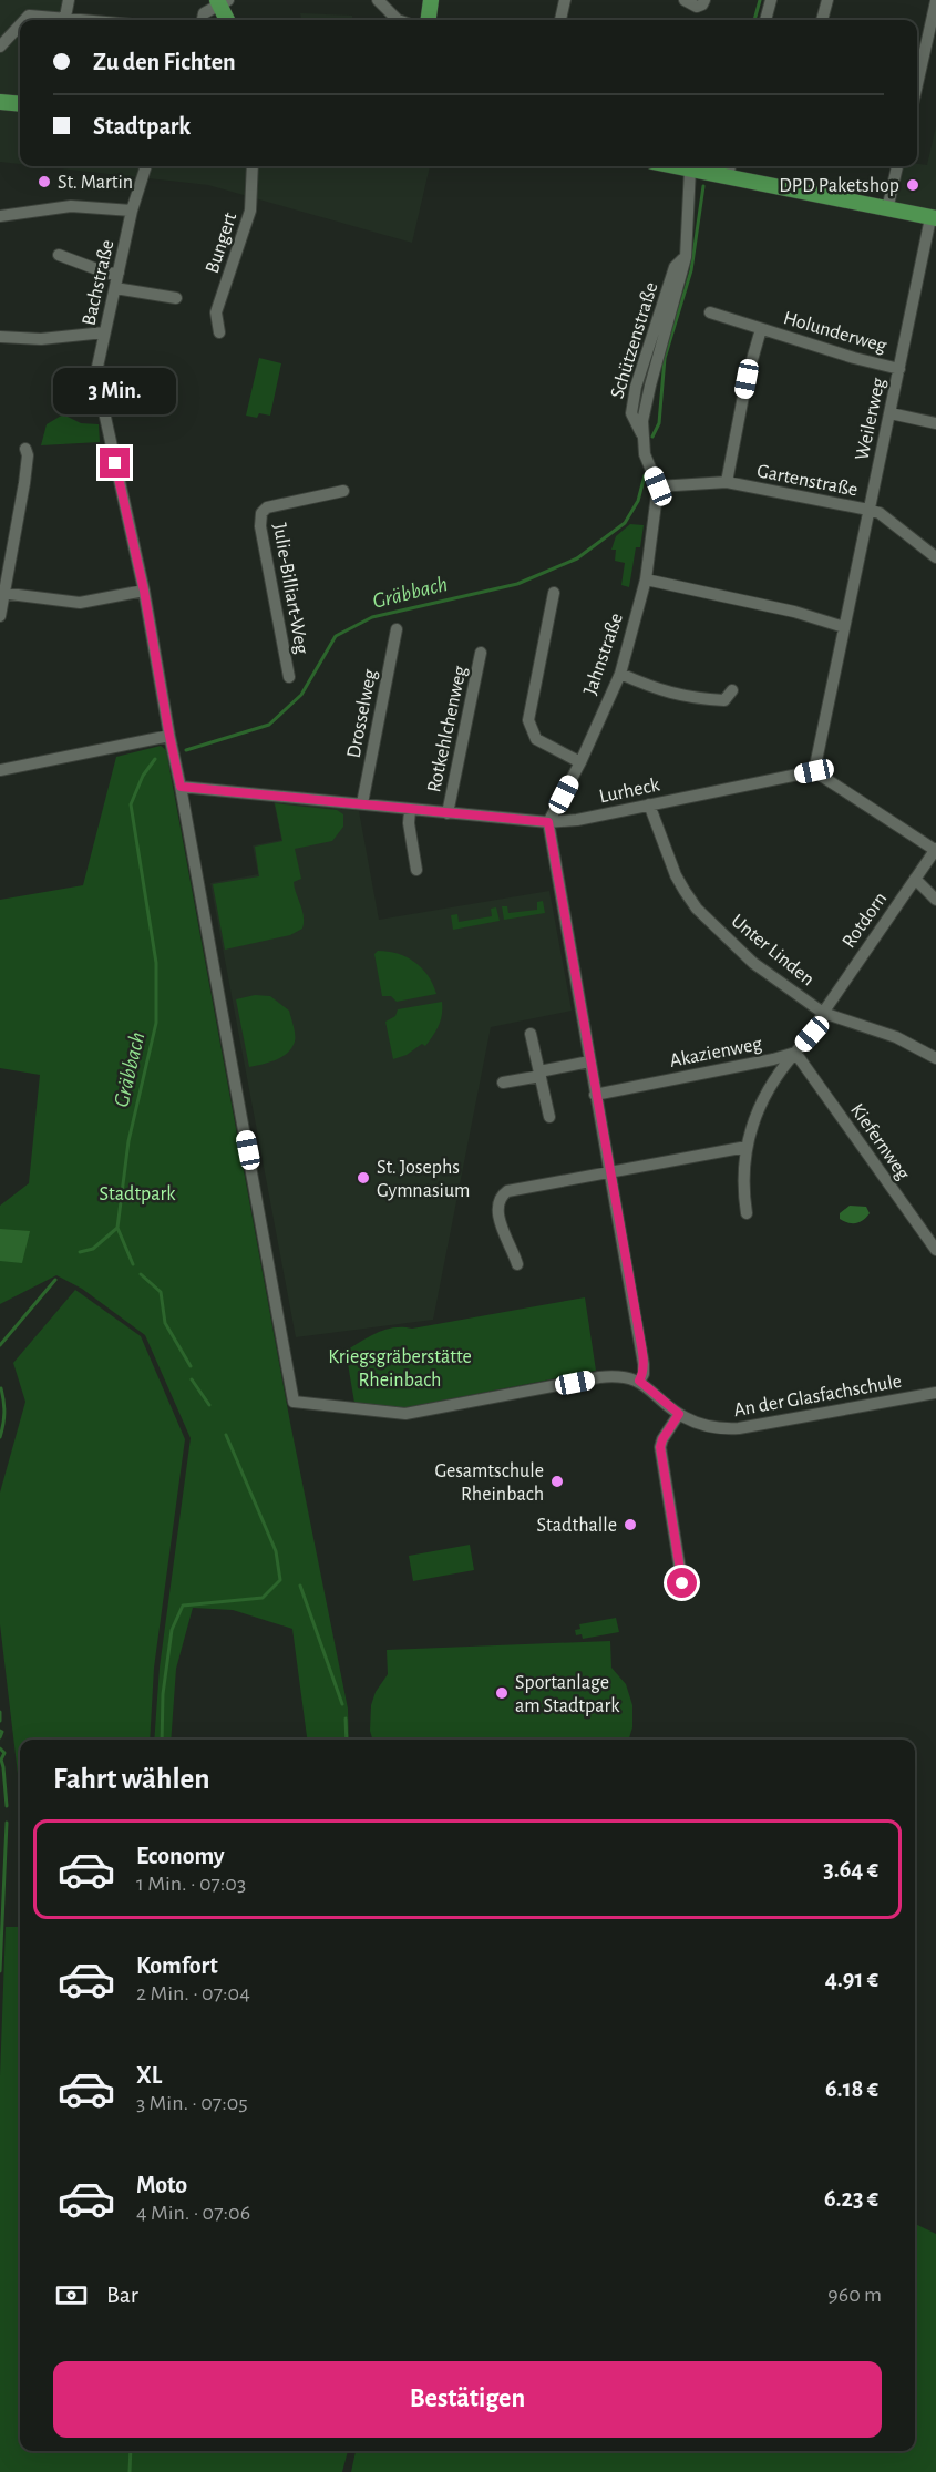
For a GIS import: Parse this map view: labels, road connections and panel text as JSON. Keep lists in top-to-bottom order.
{
  "streets": {
    "street": [
      "Bungert",
      "Bachstraße",
      "Holunderweg",
      "Schützenstraße",
      "Weilerweg",
      "Gartenstraße",
      "Julie-Billiart-Weg",
      "Jahnstraße",
      "Drosselweg",
      "Rotkehlchenweg",
      "Lurheck",
      "Rotdorn",
      "Unter Linden",
      "Akazienweg",
      "Kiefernweg",
      "An der Glasfachschule"
    ]
  },
  "crossings": [
    ["Holunderweg", "Weilerweg"],
    ["Holunderweg", "Gartenstraße"],
    ["Schützenstraße", "Gartenstraße"],
    ["Schützenstraße", "Jahnstraße"],
    ["Weilerweg", "Gartenstraße"],
    ["Weilerweg", "Lurheck"],
    ["Gartenstraße", "Jahnstraße"],
    ["Jahnstraße", "Lurheck"],
    ["Drosselweg", "Lurheck"],
    ["Rotkehlchenweg", "Lurheck"],
    ["Lurheck", "Unter Linden"],
    ["Rotdorn", "Unter Linden"],
    ["Akazienweg", "Kiefernweg"]
  ],
  "water": ["Gräbbach"],
  "parks": ["Stadtpark", "Kriegsgräberstätte Rheinbach"],
  "places": [
    "St. Martin",
    "DPD Paketshop",
    "St. Josephs Gymnasium",
    "Gesamtschule Rheinbach",
    "Stadthalle",
    "Sportanlage am Stadtpark"
  ],
  "page": {
    "banner": ["Zu den Fichten", "Stadtpark"],
    "bubble": "3 Min.",
    "heading": "Fahrt wählen",
    "list": [
      {
        "name": "Economy",
        "note": "1 Min. · 07:03",
        "value": "3.64 €"
      },
      {
        "name": "Komfort",
        "note": "2 Min. · 07:04",
        "value": "4.91 €"
      },
      {
        "name": "XL",
        "note": "3 Min. · 07:05",
        "value": "6.18 €"
      },
      {
        "name": "Moto",
        "note": "4 Min. · 07:06",
        "value": "6.23 €"
      }
    ],
    "pay": ["Bar", "960 m"],
    "buttons": "Bestätigen"
  }
}
